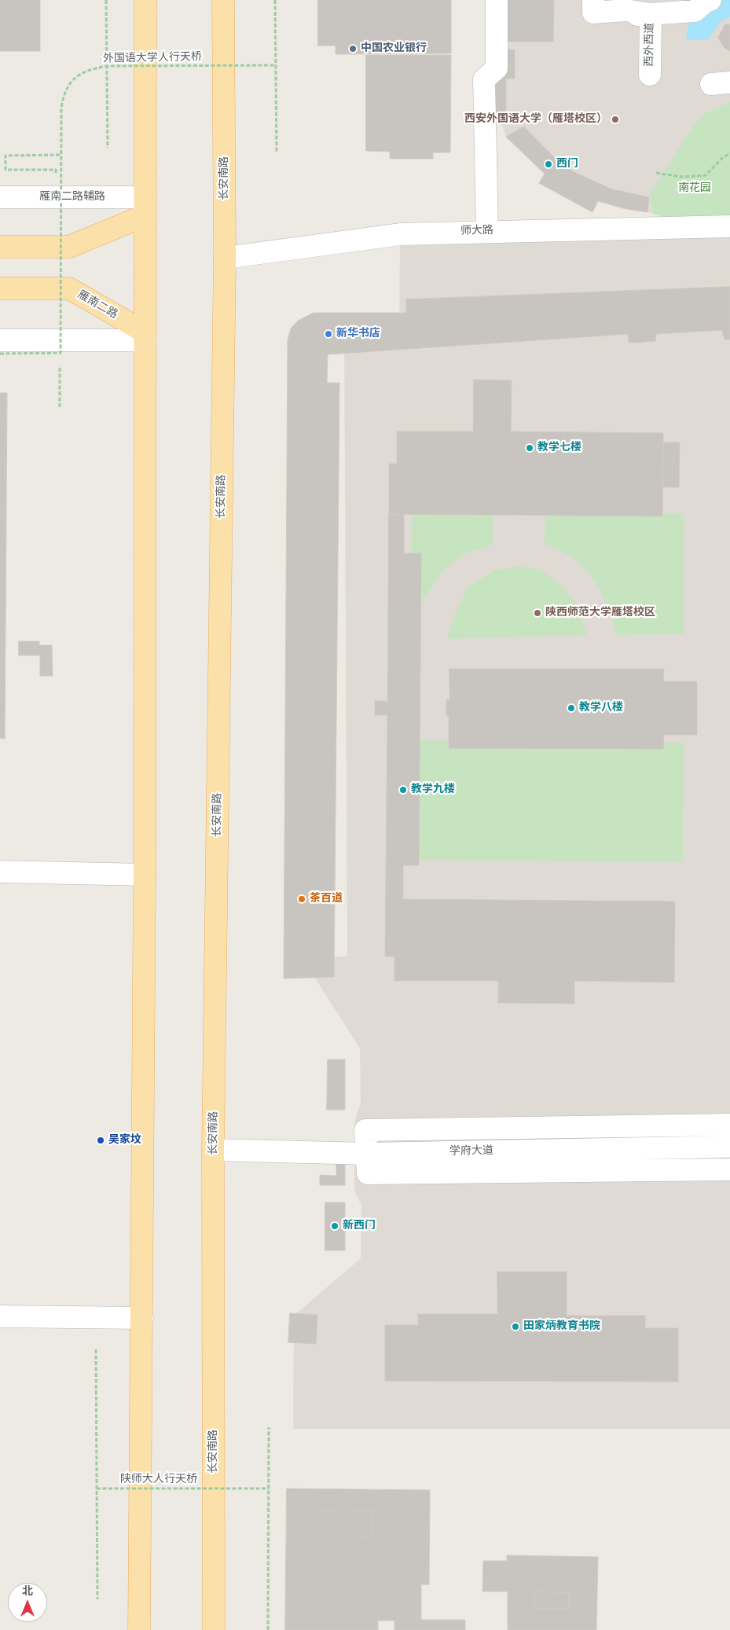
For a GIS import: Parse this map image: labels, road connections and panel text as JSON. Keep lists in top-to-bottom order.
{
  "streets": {
    "main road": ["长安南路", "雁南二路"],
    "street": [
      "西外西道",
      "雁南二路辅路",
      "师大路",
      "学府大道"
    ],
    "path": ["外国语大学人行天桥", "陕师大人行天桥"]
  },
  "crossings": [
    ["长安南路", "师大路"],
    ["长安南路", "学府大道"]
  ],
  "parks": ["南花园"],
  "places": [
    "中国农业银行",
    "西安外国语大学（雁塔校区）",
    "西门",
    "新华书店",
    "教学七楼",
    "陕西师范大学雁塔校区",
    "教学八楼",
    "教学九楼",
    "茶百道",
    "吴家坟",
    "新西门",
    "田家炳教育书院"
  ],
  "north": "top"
}
